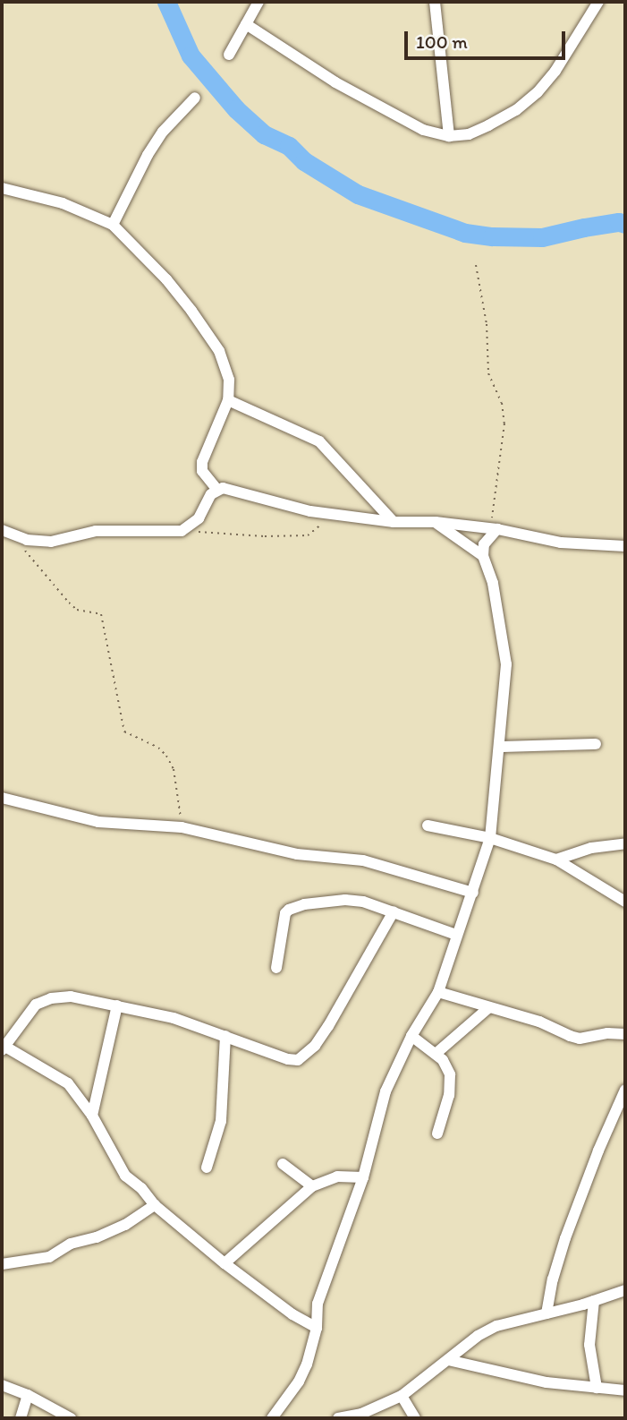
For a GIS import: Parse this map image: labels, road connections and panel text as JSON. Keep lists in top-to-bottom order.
{
  "scale_bar": "100 m"
}
